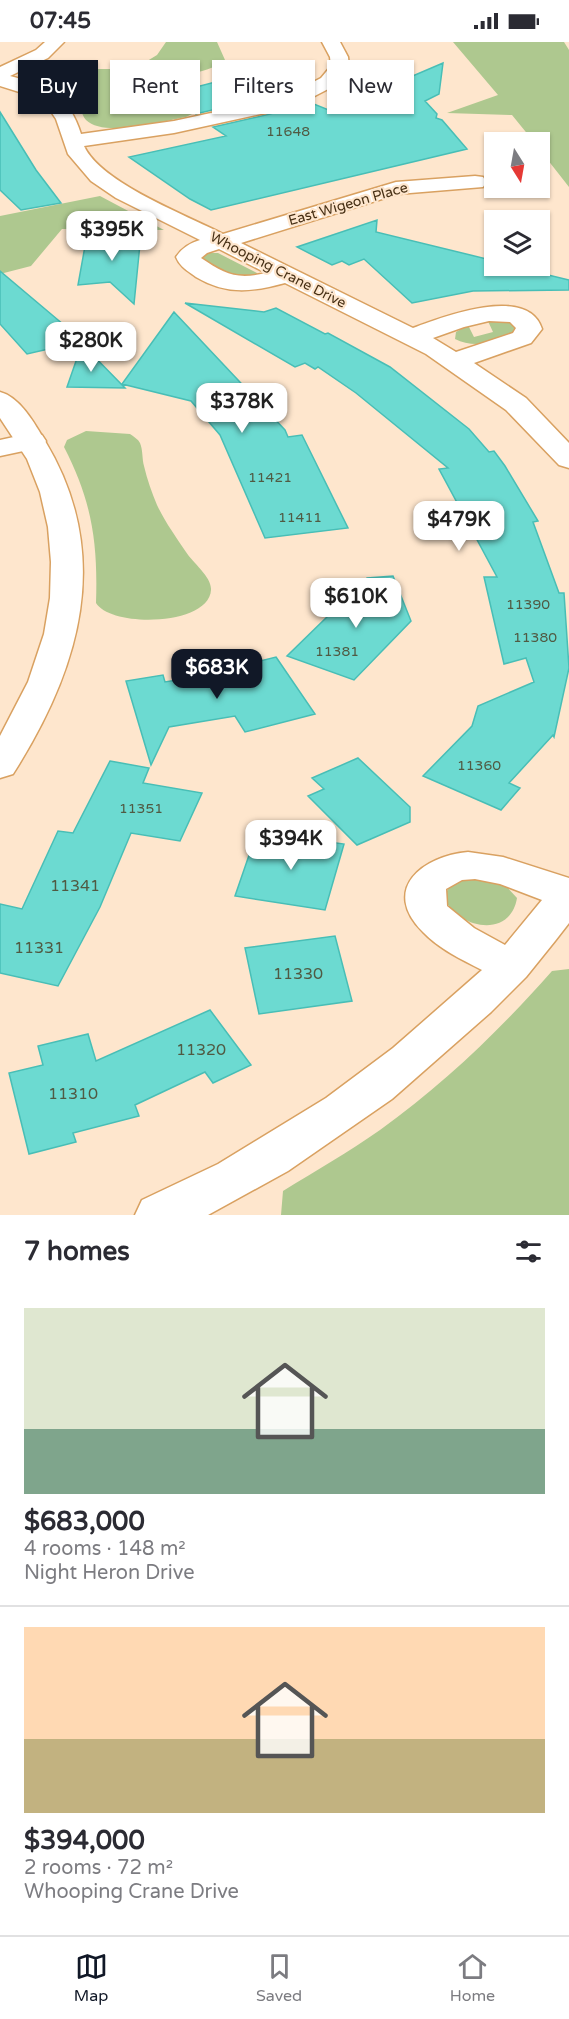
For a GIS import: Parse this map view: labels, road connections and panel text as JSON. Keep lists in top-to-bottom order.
{
  "streets": {
    "street": ["East Wigeon Place", "Whooping Crane Drive"]
  },
  "crossings": [
    ["East Wigeon Place", "Whooping Crane Drive"]
  ],
  "house_numbers": [
    "11648",
    "11421",
    "11411",
    "11390",
    "11380",
    "11381",
    "11360",
    "11351",
    "11341",
    "11331",
    "11330",
    "11320",
    "11310"
  ],
  "north": "bottom",
  "page": {
    "status": "07:45",
    "chip": [
      "Buy",
      "Rent",
      "Filters",
      "New"
    ],
    "price": [
      "$395K",
      "$280K",
      "$378K",
      "$479K",
      "$610K",
      "$683K",
      "$394K"
    ],
    "heading": "7 homes",
    "list": [
      {
        "name": "$683,000",
        "note": "4 rooms · 148 m² · Night Heron Drive"
      },
      {
        "name": "$394,000",
        "note": "2 rooms · 72 m² · Whooping Crane Drive"
      }
    ],
    "tabs": ["Map", "Saved", "Home"]
  }
}
